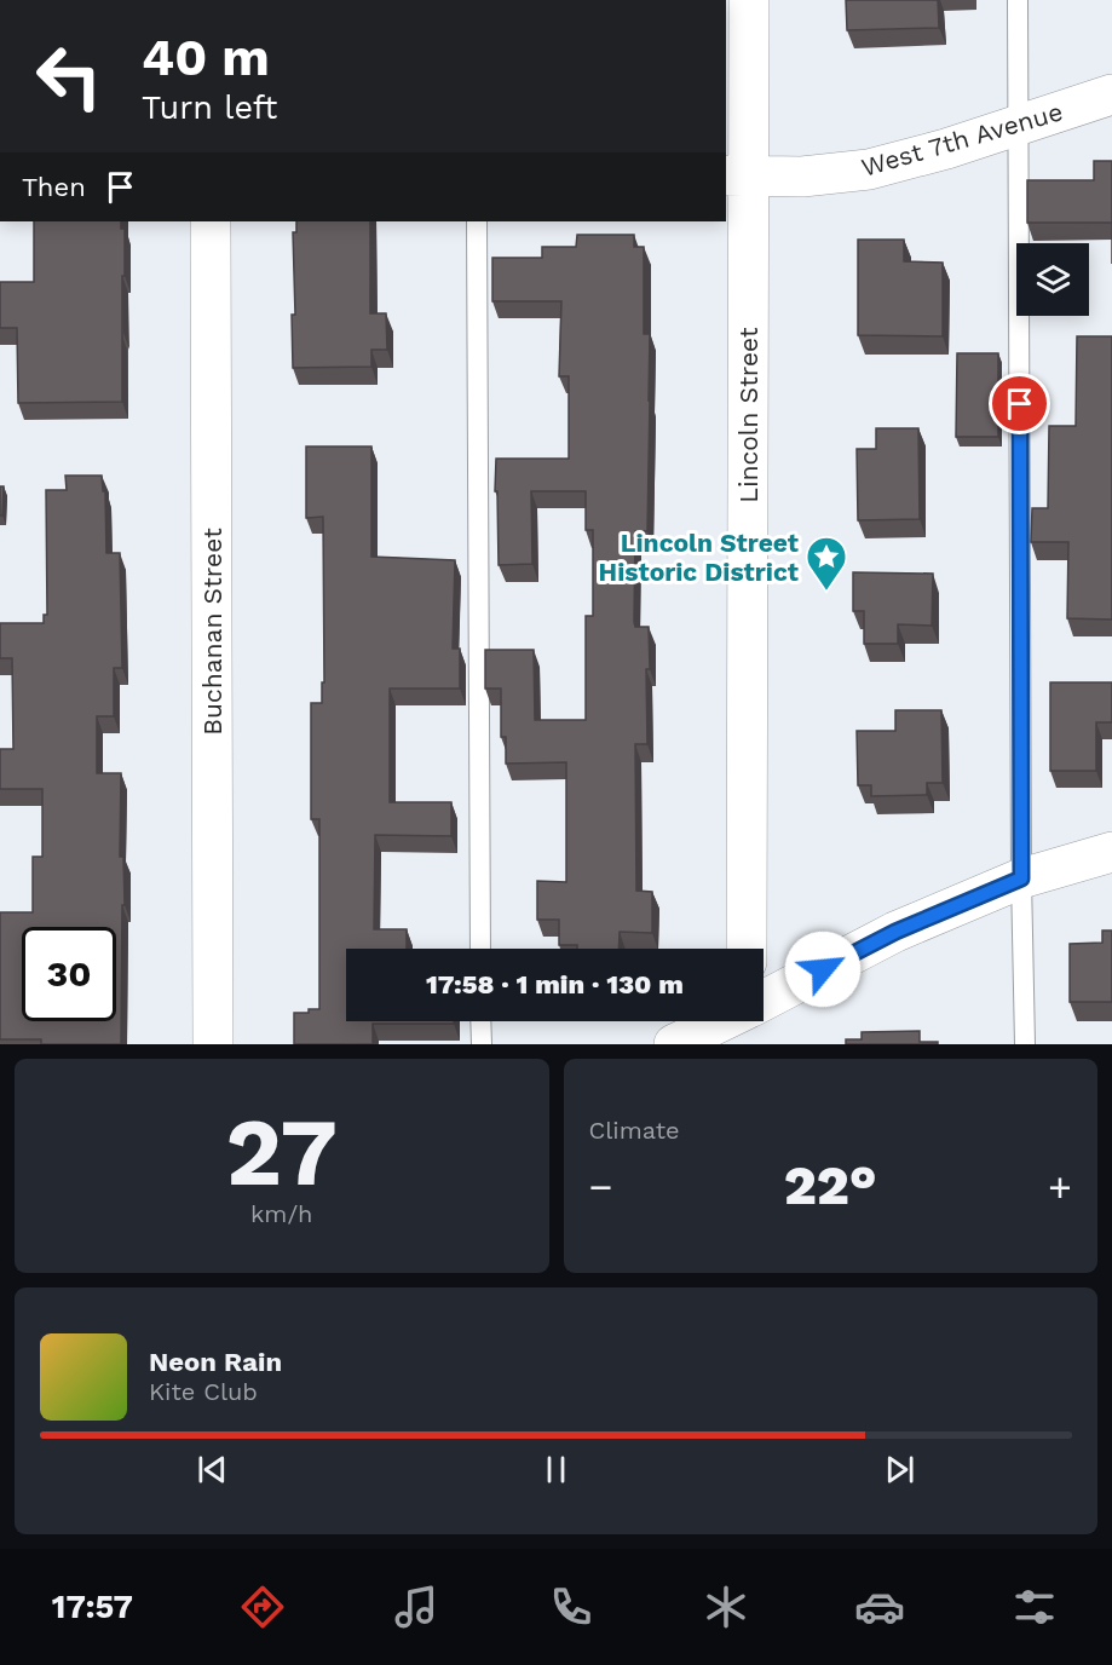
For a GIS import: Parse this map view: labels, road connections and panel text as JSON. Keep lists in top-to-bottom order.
{
  "streets": {
    "street": ["West 7th Avenue", "Lincoln Street", "Buchanan Street"]
  },
  "crossings": [
    ["West 7th Avenue", "Lincoln Street"]
  ],
  "places": {
    "place": ["Lincoln Street Historic District"]
  },
  "page": {
    "turn": ["40 m", "Turn left"],
    "then": "Then",
    "limit": "30",
    "trip": "17:58 · 1 min · 130 m",
    "tile": [
      ["27", "km/h"],
      "Climate"
    ],
    "heat": ["−", "22°", "+"],
    "song": ["Neon Rain", "Kite Club"],
    "tabs": "17:57"
  }
}
